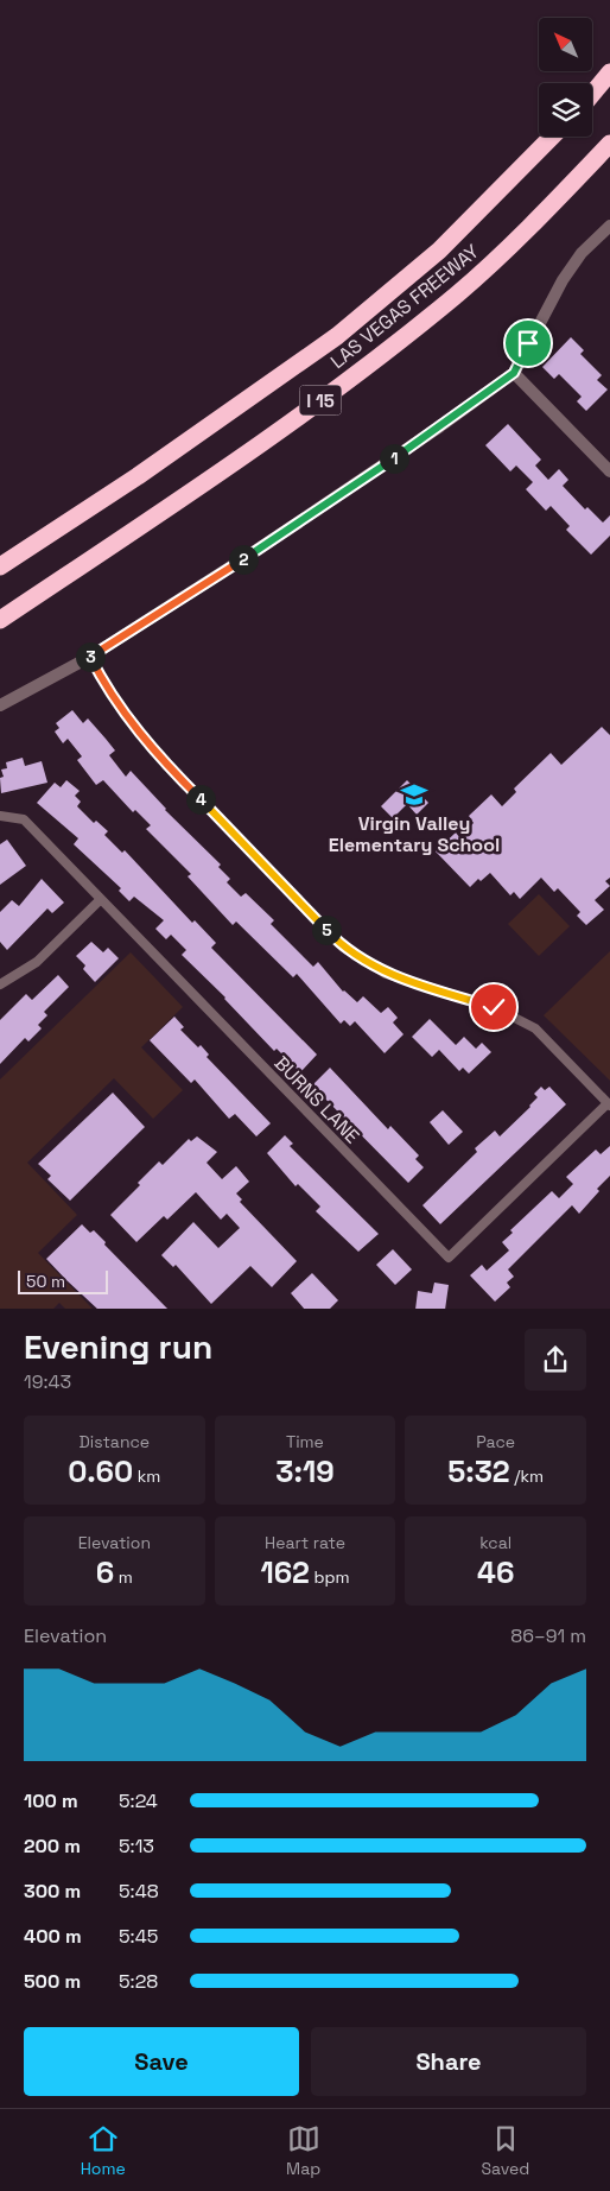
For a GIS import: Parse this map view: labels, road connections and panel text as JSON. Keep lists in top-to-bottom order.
{
  "streets": {
    "highway": ["LAS VEGAS FREEWAY", "I 15"],
    "street": ["BURNS LANE"]
  },
  "places": {
    "school or university": ["Virgin Valley Elementary School"]
  },
  "scale_bar": "50 m",
  "north": "top left",
  "page": {
    "pins": [
      "1",
      "2",
      "3",
      "4",
      "5"
    ],
    "scale": "50 m",
    "heading": ["Evening run", "19:43"],
    "stats": [
      ["Distance", "0.60 km"],
      ["Time", "3:19"],
      ["Pace", "5:32 /km"],
      ["Elevation", "6 m"],
      ["Heart rate", "162 bpm"],
      ["kcal", "46"]
    ],
    "chart": ["Elevation", "86–91 m"],
    "list": [
      {
        "name": "100 m",
        "note": "5:24"
      },
      {
        "name": "200 m",
        "note": "5:13"
      },
      {
        "name": "300 m",
        "note": "5:48"
      },
      {
        "name": "400 m",
        "note": "5:45"
      },
      {
        "name": "500 m",
        "note": "5:28"
      }
    ],
    "buttons": ["Save", "Share"],
    "tabs": ["Home", "Map", "Saved"]
  }
}
